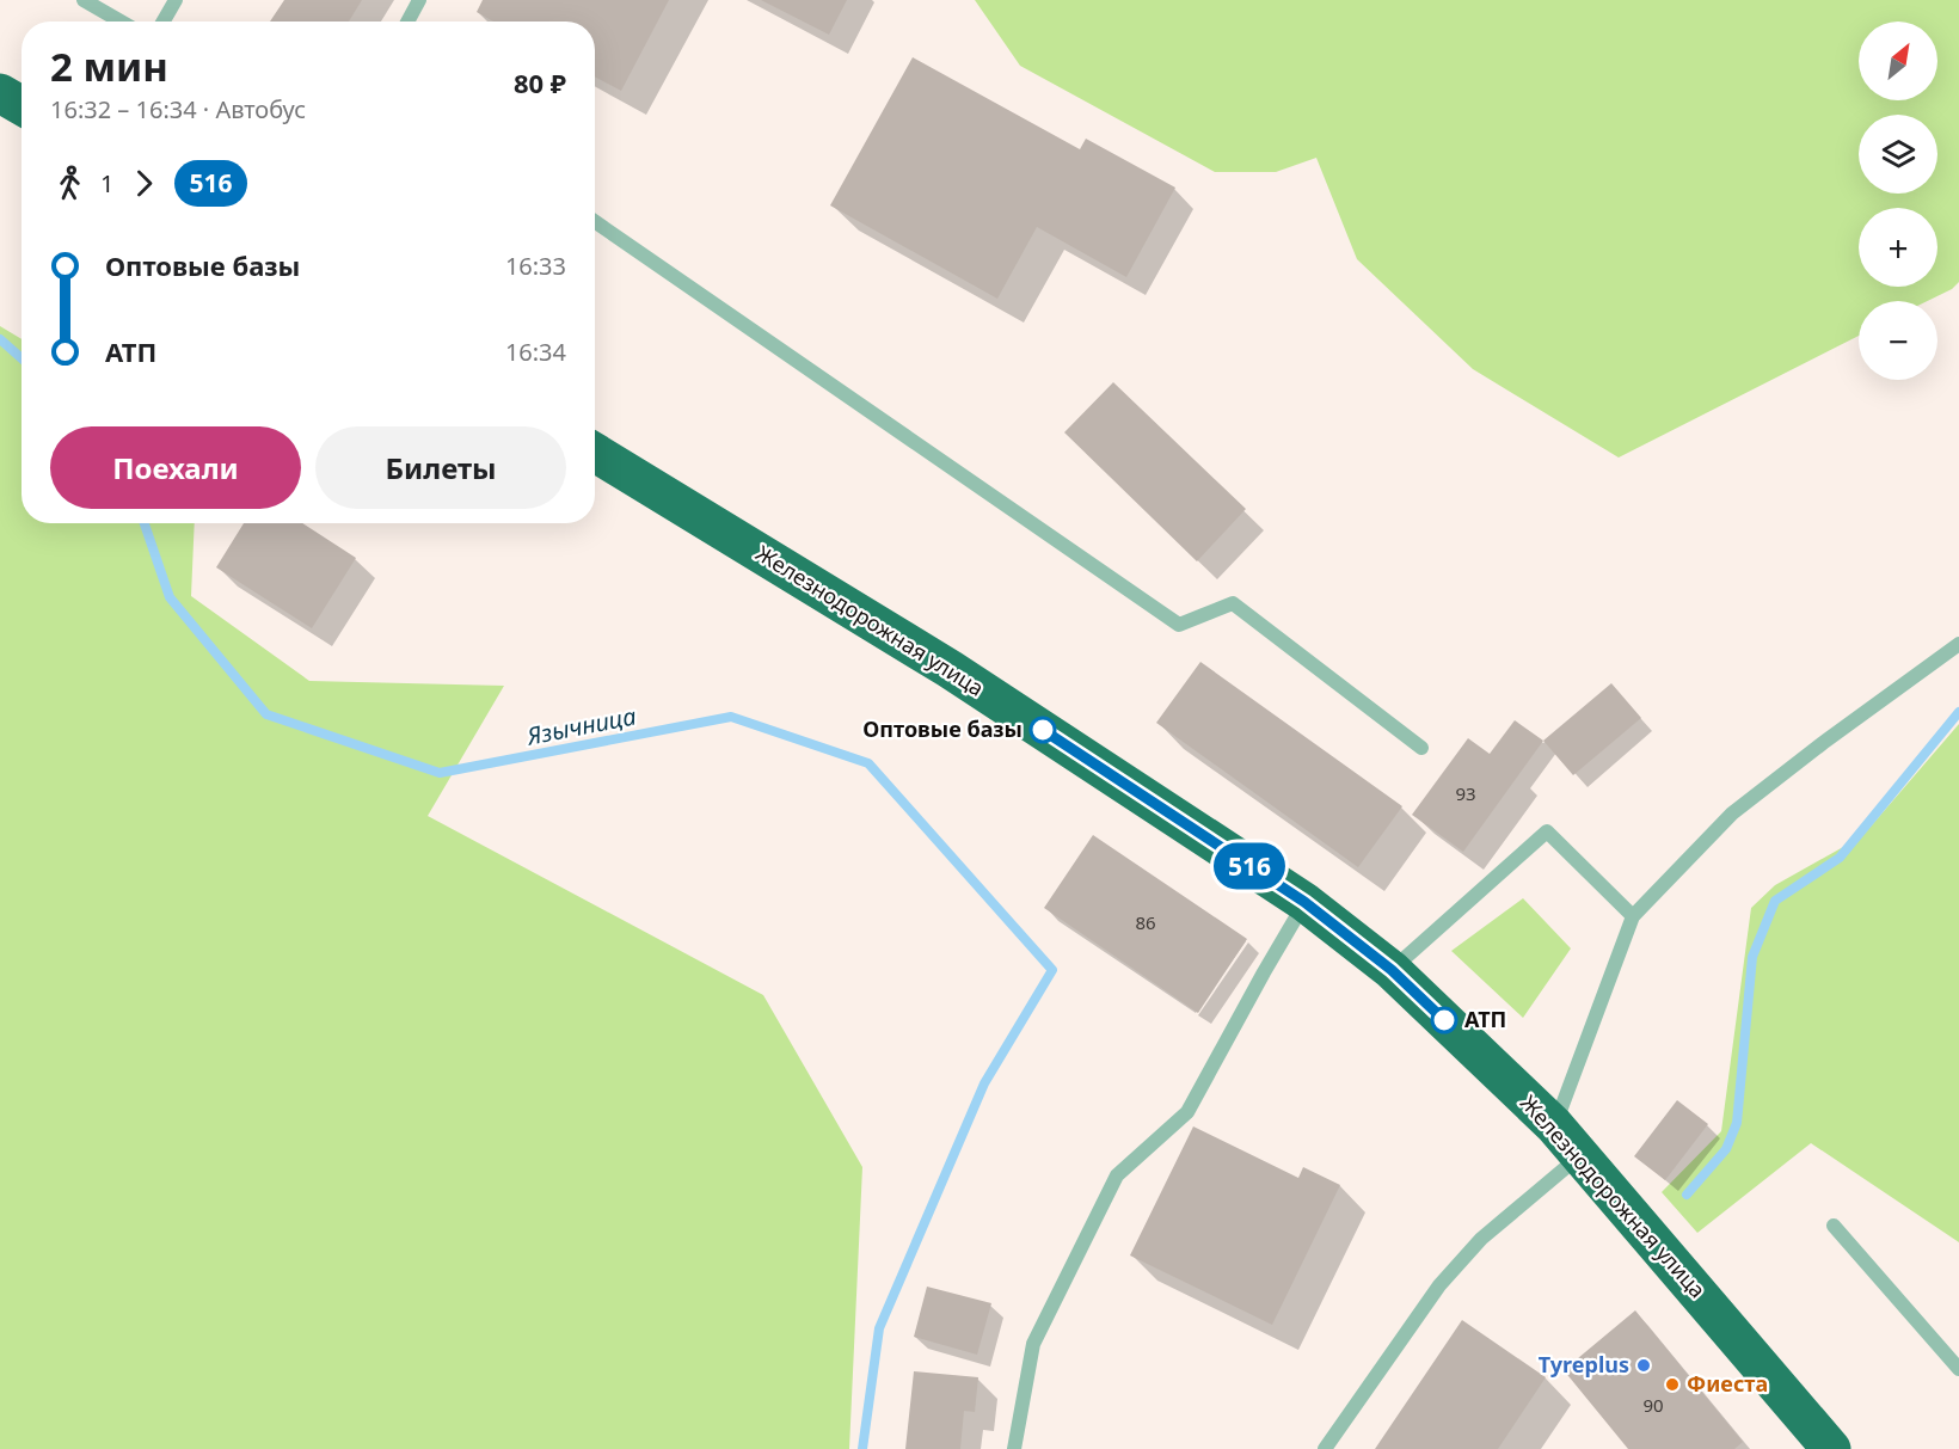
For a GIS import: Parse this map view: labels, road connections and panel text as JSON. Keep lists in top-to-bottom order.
{
  "streets": {
    "highway": ["Железнодорожная улица"]
  },
  "water": ["Язычница"],
  "places": [
    "Оптовые базы",
    "АТП",
    "Tyreplus",
    "Фиеста"
  ],
  "lines": ["bus line 516"],
  "house_numbers": ["93", "86", "90"],
  "north": "top right",
  "page": {
    "on_map": "516",
    "map_buttons": ["+", "−"],
    "heading": ["2 мин", "16:32 – 16:34 · Автобус", "80 ₽"],
    "legs": ["1", "516"],
    "list": [
      {
        "name": "Оптовые базы",
        "value": "16:33"
      },
      {
        "name": "АТП",
        "value": "16:34"
      }
    ],
    "buttons": ["Поехали", "Билеты"]
  }
}
